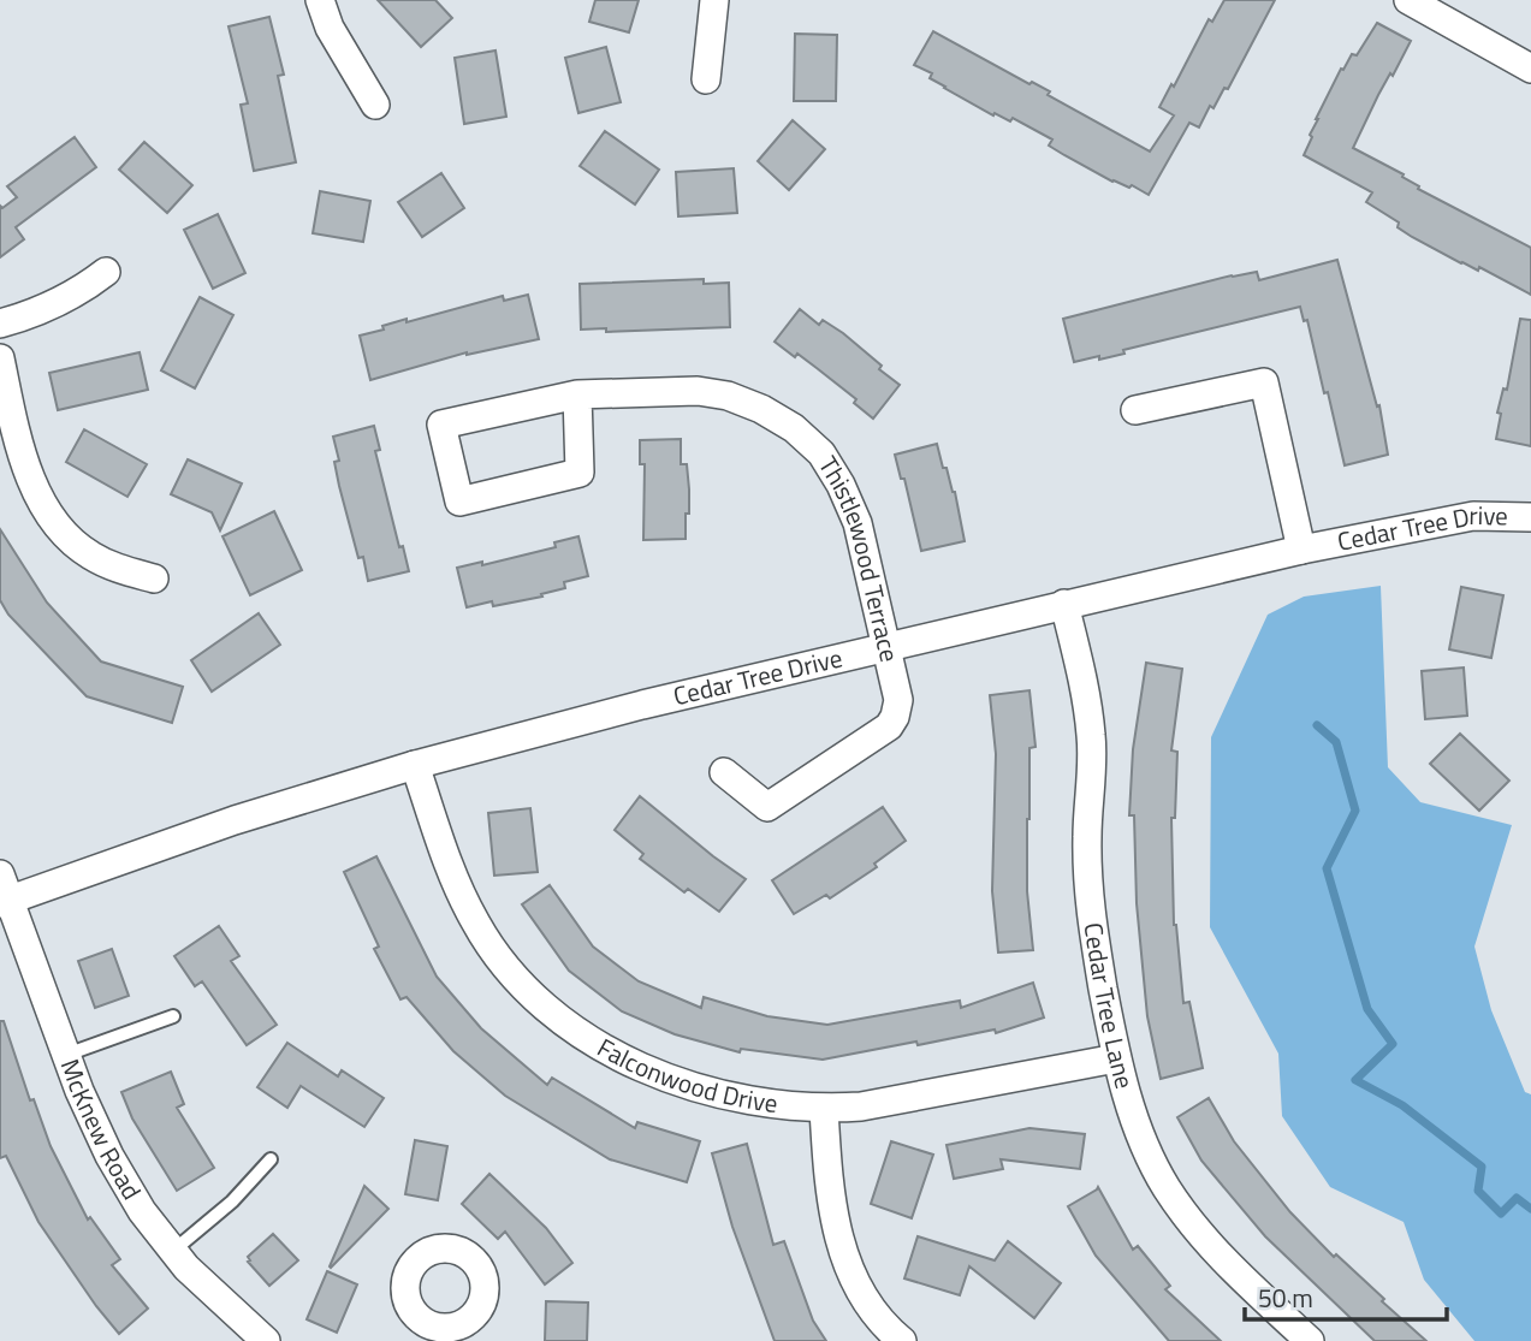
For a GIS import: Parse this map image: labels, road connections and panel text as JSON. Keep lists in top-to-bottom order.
{
  "streets": {
    "street": [
      "Cedar Tree Drive",
      "Thistlewood Terrace",
      "Cedar Tree Lane",
      "Falconwood Drive",
      "McKnew Road"
    ]
  },
  "crossings": [
    ["Cedar Tree Drive", "Thistlewood Terrace"],
    ["Cedar Tree Drive", "Cedar Tree Lane"],
    ["Cedar Tree Drive", "Falconwood Drive"],
    ["Cedar Tree Drive", "McKnew Road"],
    ["Cedar Tree Lane", "Falconwood Drive"]
  ],
  "scale_bar": "50 m"
}
